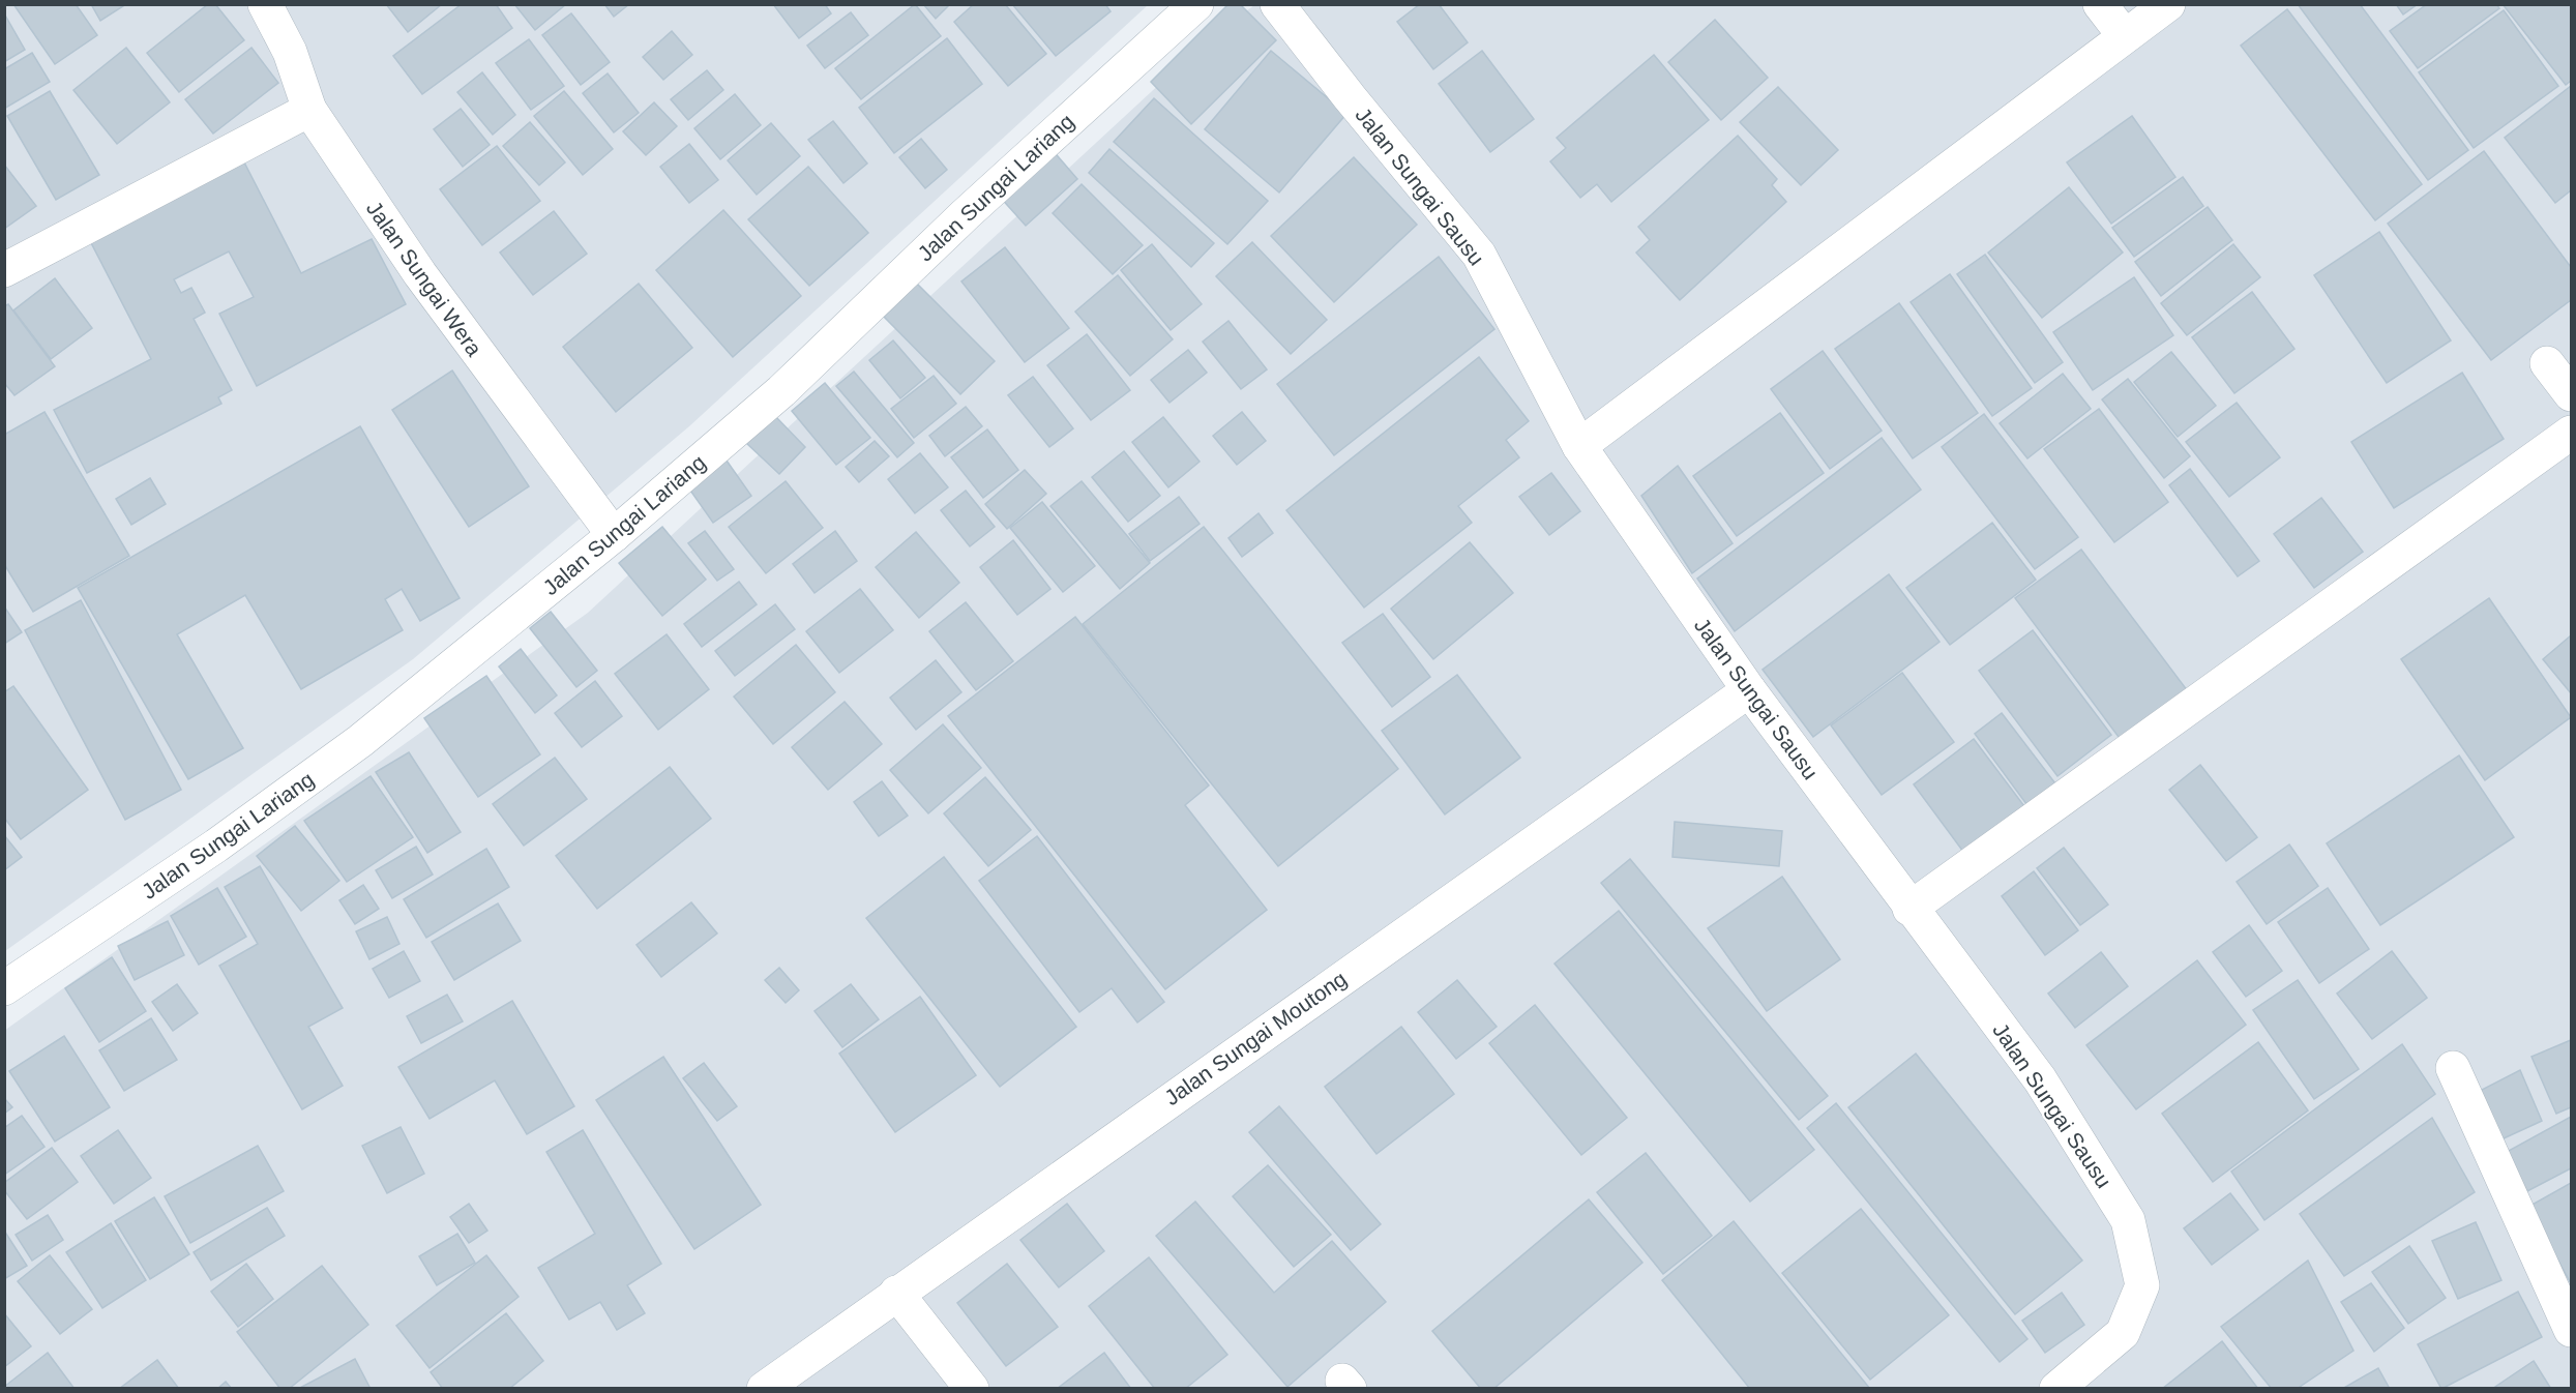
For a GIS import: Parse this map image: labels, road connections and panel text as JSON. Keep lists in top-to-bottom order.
{
  "streets": {
    "street": [
      "Jalan Sungai Sausu",
      "Jalan Sungai Lariang",
      "Jalan Sungai Wera",
      "Jalan Sungai Moutong"
    ]
  },
  "crossings": [
    ["Jalan Sungai Sausu", "Jalan Sungai Moutong"],
    ["Jalan Sungai Lariang", "Jalan Sungai Wera"]
  ]
}
